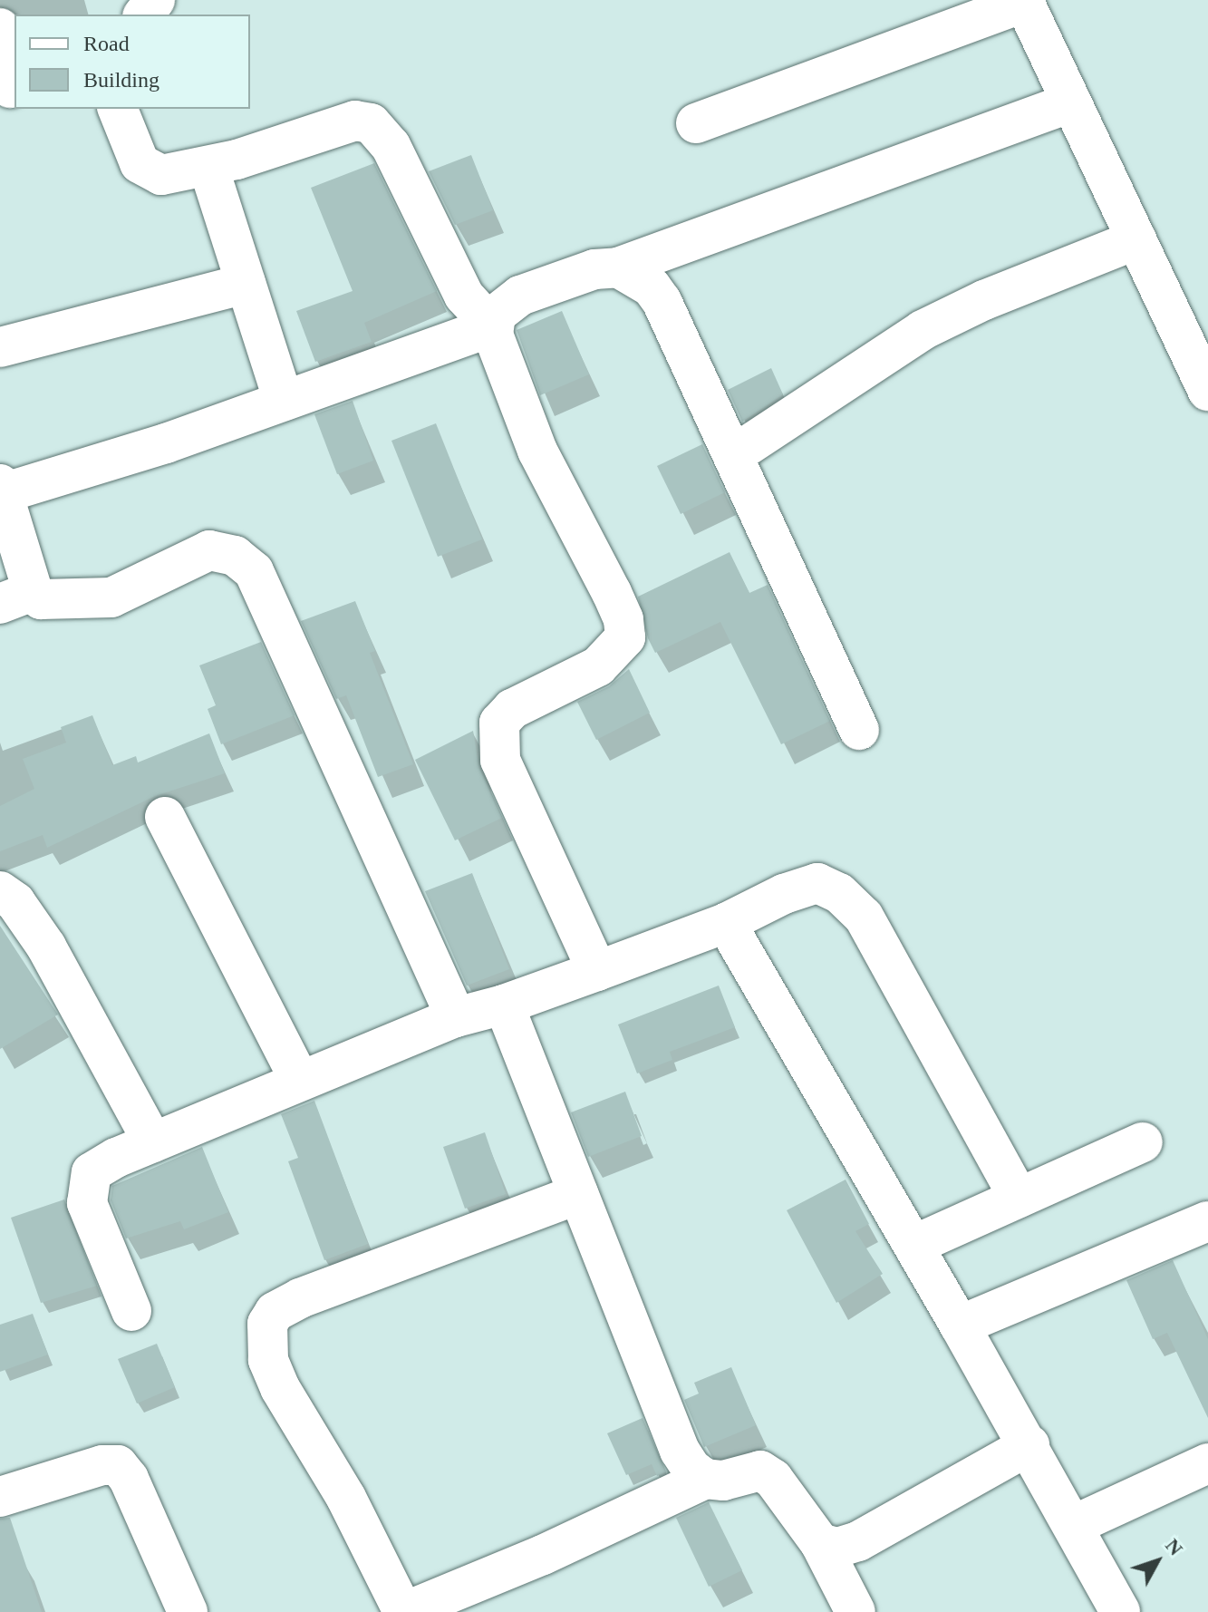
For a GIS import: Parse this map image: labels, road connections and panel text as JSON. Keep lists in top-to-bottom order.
{
  "legend": ["Road", "Building"],
  "north": "top right"
}
